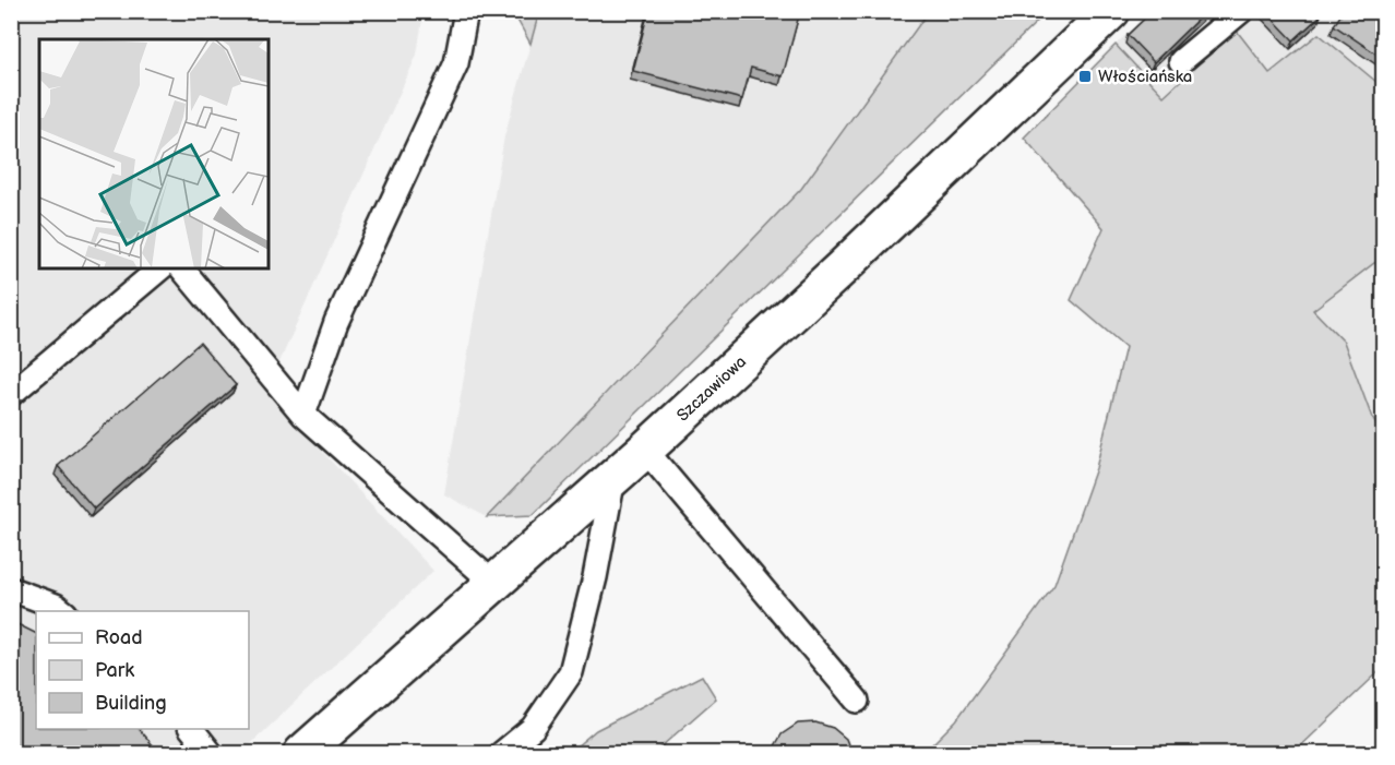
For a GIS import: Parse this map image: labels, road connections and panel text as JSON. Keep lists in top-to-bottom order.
{
  "streets": {
    "street": ["Szczawiowa"]
  },
  "places": {
    "transit": ["Włościańska"]
  },
  "legend": ["Road", "Park", "Building"]
}
